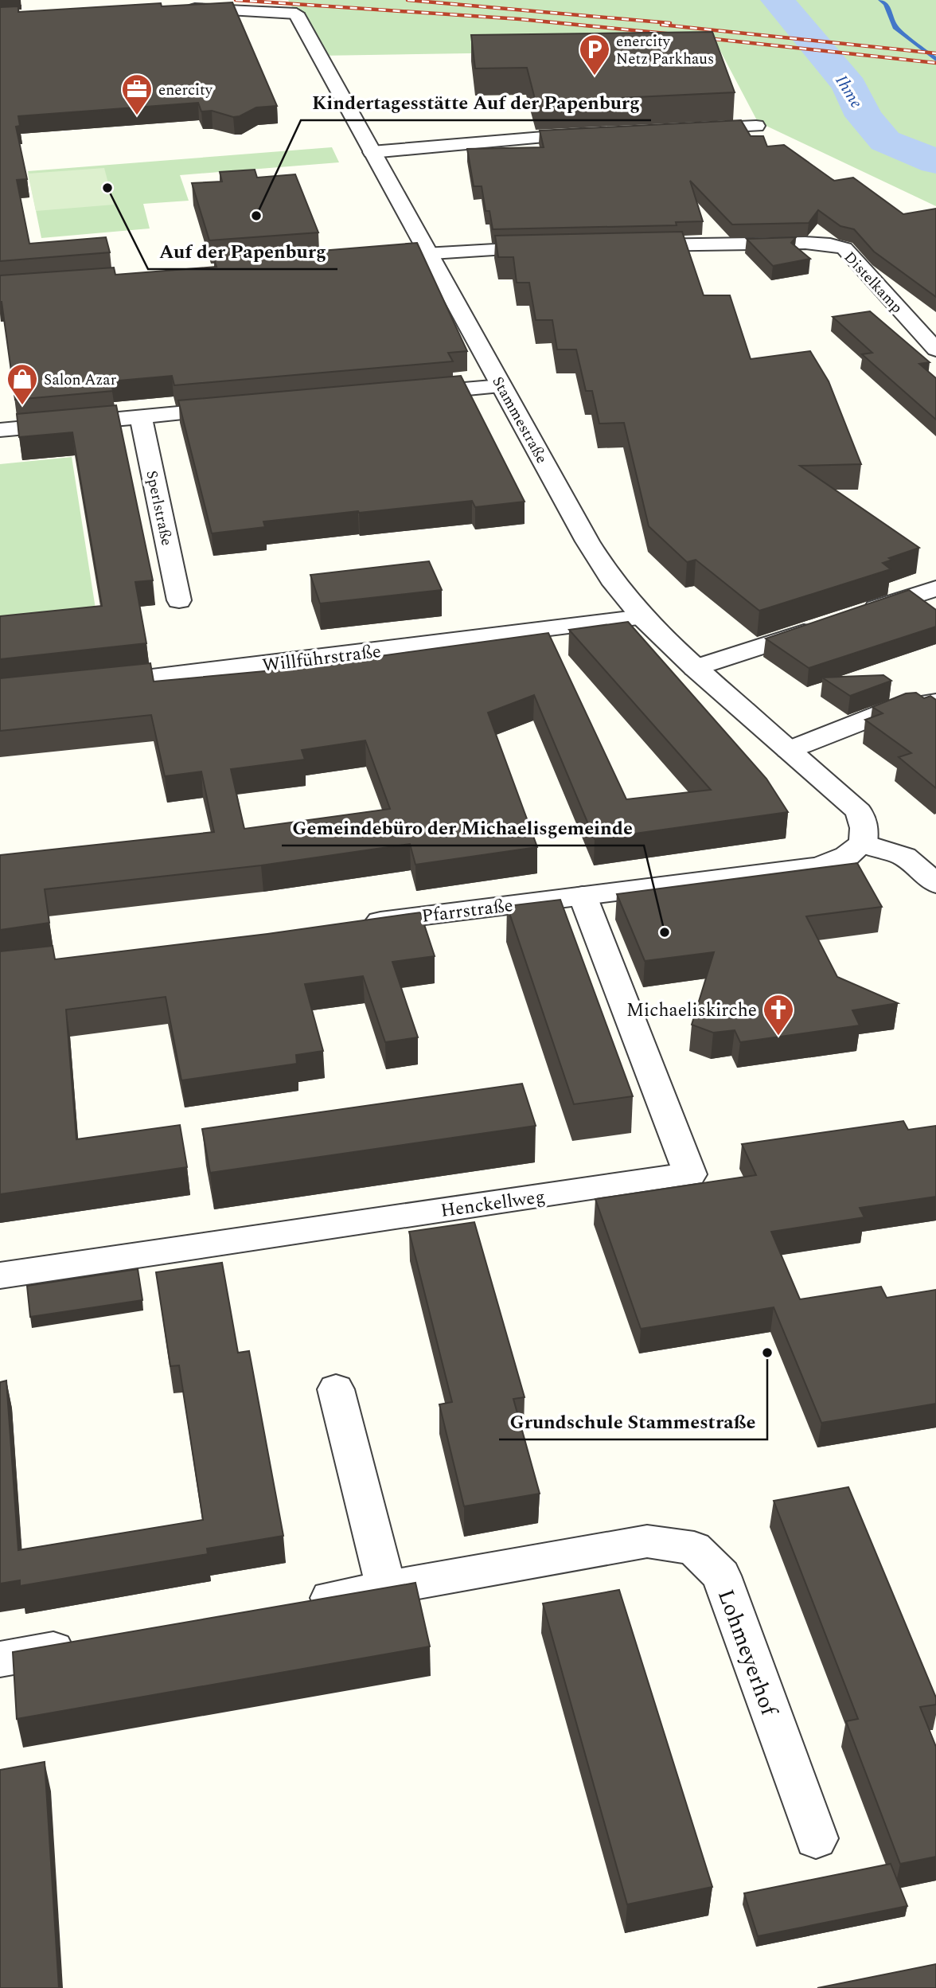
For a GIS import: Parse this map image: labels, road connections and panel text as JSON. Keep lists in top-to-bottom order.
{
  "streets": {
    "street": [
      "Distelkamp",
      "Stammestraße",
      "Sperlstraße",
      "Willführstraße",
      "Pfarrstraße",
      "Henckellweg",
      "Lohmeyerhof"
    ]
  },
  "crossings": [
    ["Stammestraße", "Willführstraße"],
    ["Stammestraße", "Pfarrstraße"],
    ["Pfarrstraße", "Henckellweg"]
  ],
  "water": ["Ihme"],
  "places": {
    "parking": ["enercity Netz Parkhaus"],
    "office": ["enercity"],
    "other": [
      "Auf der Papenburg",
      "Kindertagesstätte Auf der Papenburg",
      "Gemeindebüro der Michaelisgemeinde",
      "Grundschule Stammestraße"
    ],
    "shop": ["Salon Azar"],
    "church": ["Michaeliskirche"]
  }
}
